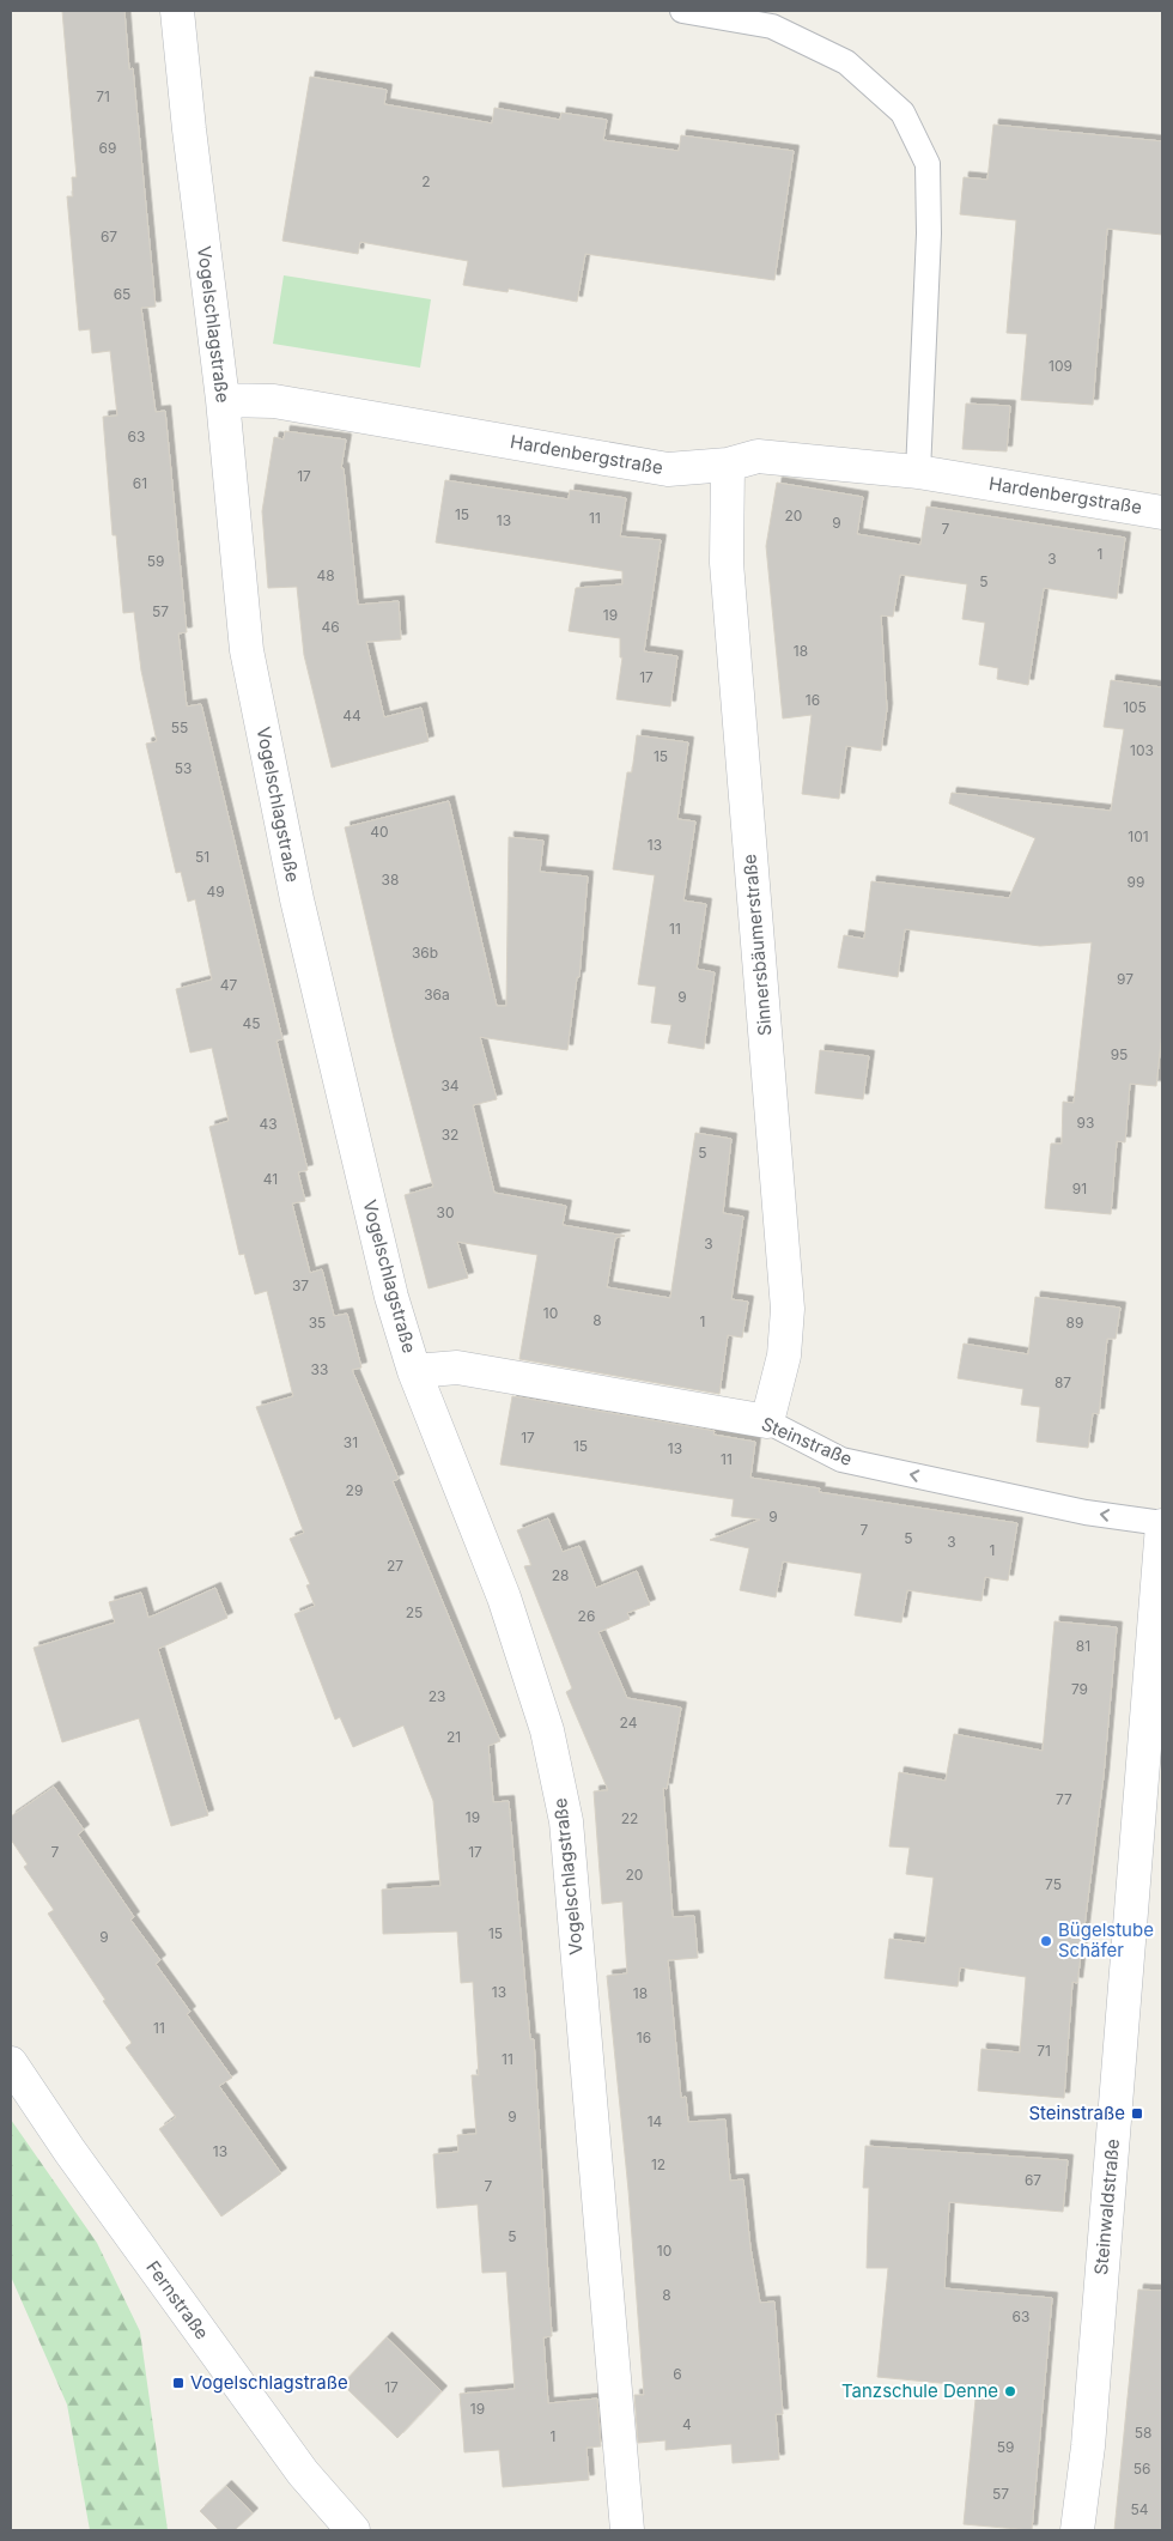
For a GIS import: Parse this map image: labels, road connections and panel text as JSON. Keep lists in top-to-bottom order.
{
  "streets": {
    "street": [
      "Vogelschlagstraße",
      "Hardenbergstraße",
      "Sinnersbäumerstraße",
      "Steinstraße",
      "Steinwaldstraße",
      "Fernstraße"
    ]
  },
  "crossings": [
    ["Vogelschlagstraße", "Hardenbergstraße"],
    ["Vogelschlagstraße", "Steinstraße"],
    ["Hardenbergstraße", "Sinnersbäumerstraße"],
    ["Sinnersbäumerstraße", "Steinstraße"],
    ["Steinstraße", "Steinwaldstraße"]
  ],
  "one_way": ["Steinstraße"],
  "places": {
    "other": ["Bügelstube Schäfer", "Tanzschule Denne"],
    "transit": ["Steinstraße", "Vogelschlagstraße"]
  },
  "house_numbers": [
    "71",
    "69",
    "2",
    "67",
    "65",
    "109",
    "63",
    "17",
    "61",
    "15",
    "20",
    "11",
    "13",
    "9",
    "7",
    "1",
    "3",
    "59",
    "48",
    "5",
    "57",
    "19",
    "46",
    "18",
    "17",
    "16",
    "105",
    "44",
    "55",
    "103",
    "15",
    "53",
    "40",
    "101",
    "13",
    "51",
    "38",
    "99",
    "49",
    "11",
    "36b",
    "97",
    "47",
    "36a",
    "9",
    "45",
    "95",
    "34",
    "93",
    "43",
    "32",
    "5",
    "41",
    "91",
    "30",
    "3",
    "37",
    "10",
    "8",
    "1",
    "35",
    "89",
    "33",
    "87",
    "17",
    "31",
    "15",
    "13",
    "11",
    "29",
    "9",
    "7",
    "5",
    "3",
    "1",
    "27",
    "28",
    "25",
    "26",
    "81",
    "79",
    "23",
    "24",
    "21",
    "77",
    "19",
    "22",
    "7",
    "17",
    "20",
    "75",
    "15",
    "9",
    "13",
    "18",
    "11",
    "16",
    "71",
    "11",
    "9",
    "14",
    "13",
    "12",
    "67",
    "7",
    "5",
    "10",
    "8",
    "63",
    "6",
    "17",
    "19",
    "4",
    "58",
    "1",
    "59",
    "56",
    "57",
    "54"
  ]
}
